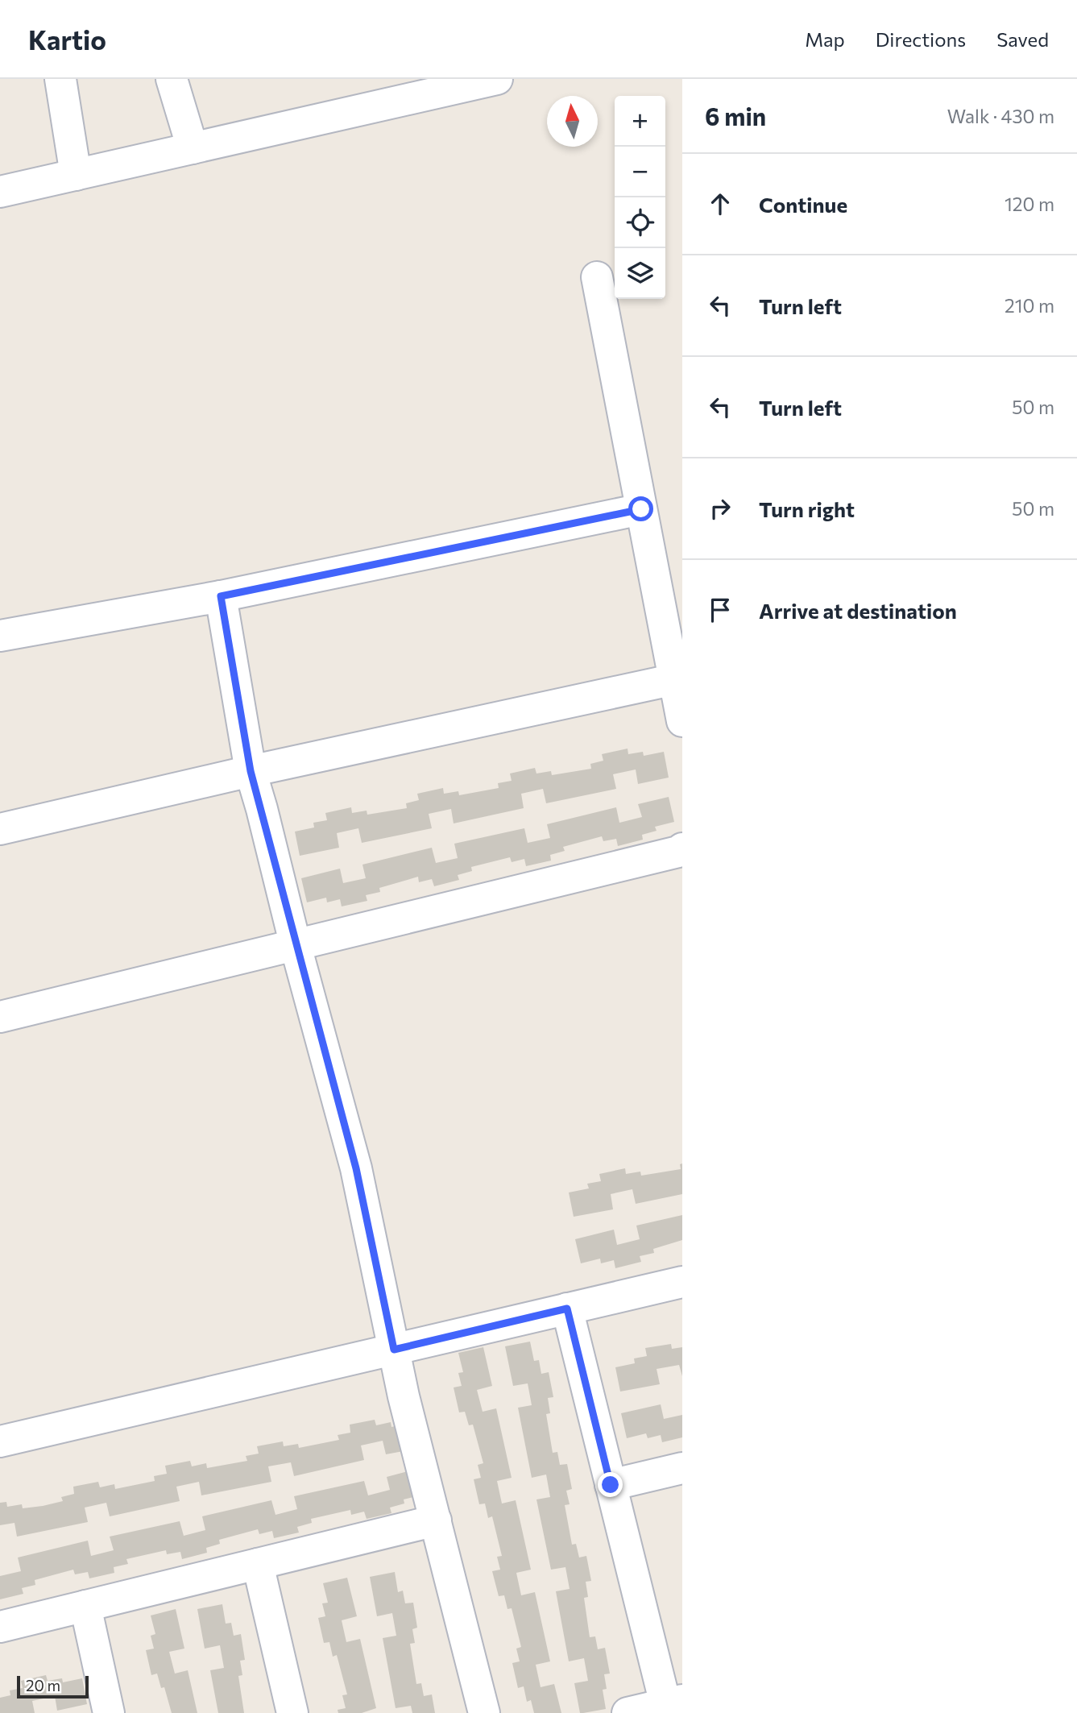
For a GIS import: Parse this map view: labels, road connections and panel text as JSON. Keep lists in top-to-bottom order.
{
  "scale_bar": "20 m",
  "north": "top",
  "page": {
    "header": "Kartio",
    "nav": ["Map", "Directions", "Saved"],
    "heading": ["6 min", "Walk · 430 m"],
    "map_buttons": ["+", "−"],
    "list": [
      ["Continue", "120 m"],
      ["Turn left", "210 m"],
      ["Turn left", "50 m"],
      ["Turn right", "50 m"],
      "Arrive at destination"
    ],
    "scale": "20 m"
  }
}
